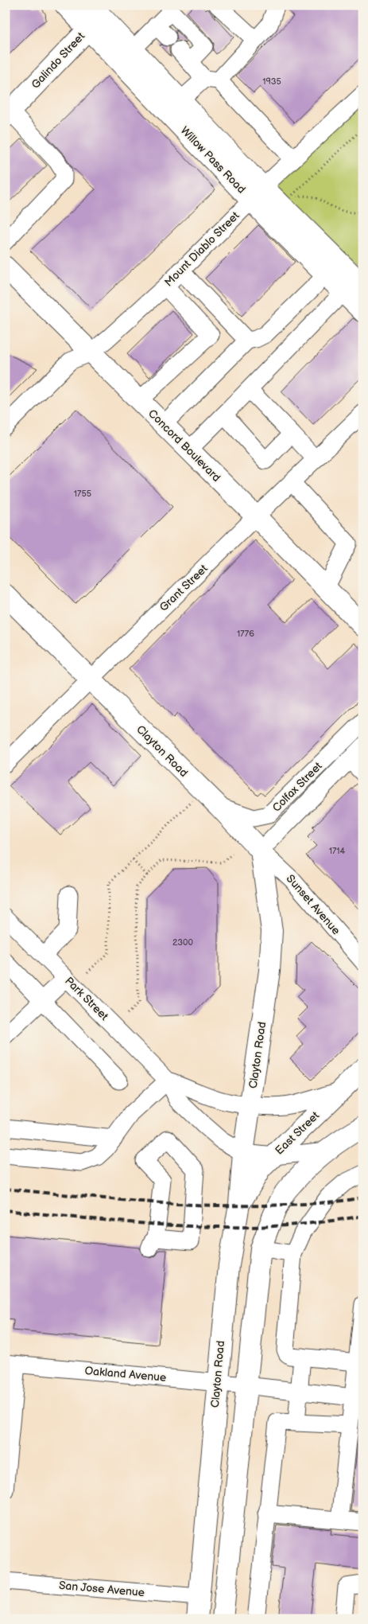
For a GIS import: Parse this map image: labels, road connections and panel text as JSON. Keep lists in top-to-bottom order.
{
  "streets": {
    "main road": [
      "Galindo Street",
      "Willow Pass Road",
      "Concord Boulevard",
      "Clayton Road",
      "East Street"
    ],
    "street": [
      "Mount Diablo Street",
      "Grant Street",
      "Colfax Street",
      "Sunset Avenue",
      "Park Street",
      "Oakland Avenue",
      "San Jose Avenue"
    ]
  },
  "crossings": [
    ["Galindo Street", "Willow Pass Road"],
    ["Willow Pass Road", "Mount Diablo Street"],
    ["Mount Diablo Street", "Concord Boulevard"],
    ["Concord Boulevard", "Grant Street"],
    ["Grant Street", "Clayton Road"],
    ["Clayton Road", "Colfax Street"],
    ["Clayton Road", "Sunset Avenue"],
    ["Clayton Road", "Park Street"],
    ["Clayton Road", "East Street"],
    ["Clayton Road", "Oakland Avenue"],
    ["Clayton Road", "San Jose Avenue"],
    ["Colfax Street", "Sunset Avenue"],
    ["Park Street", "East Street"]
  ],
  "house_numbers": [
    "1935",
    "1755",
    "1776",
    "1714",
    "2300"
  ]
}
